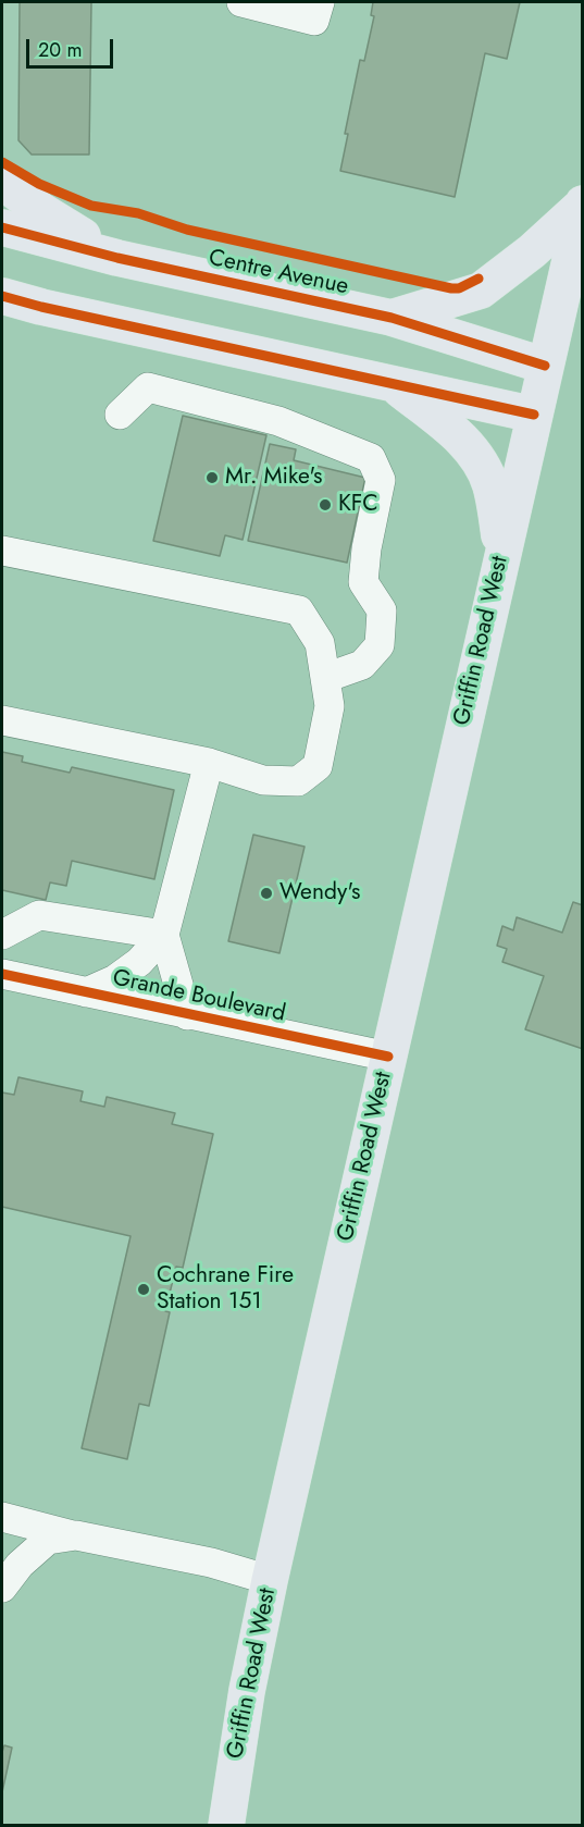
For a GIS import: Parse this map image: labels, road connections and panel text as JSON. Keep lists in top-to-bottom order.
{
  "streets": {
    "main road": ["Centre Avenue", "Griffin Road West"],
    "street": ["Grande Boulevard"]
  },
  "crossings": [
    ["Centre Avenue", "Griffin Road West"],
    ["Griffin Road West", "Grande Boulevard"]
  ],
  "places": [
    "Mr. Mike's",
    "KFC",
    "Wendy's",
    "Cochrane Fire Station 151"
  ],
  "scale_bar": "20 m"
}
